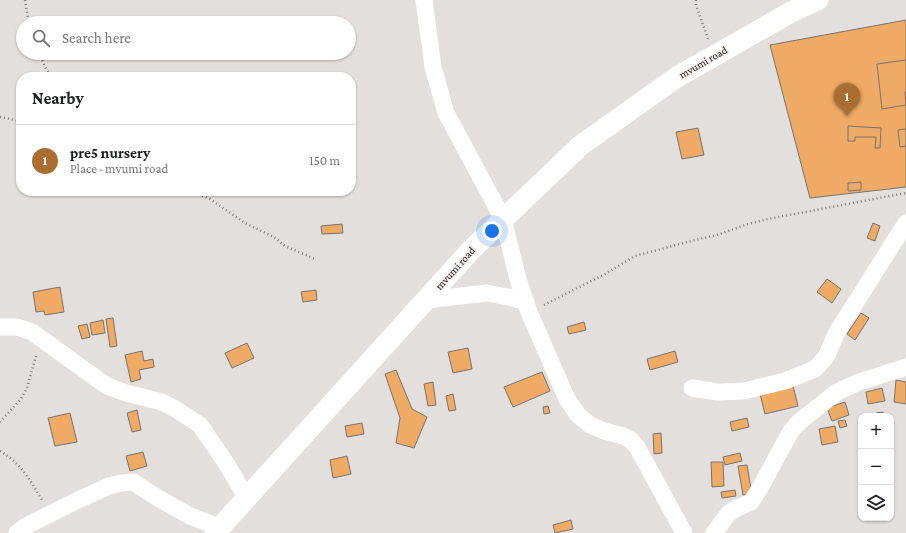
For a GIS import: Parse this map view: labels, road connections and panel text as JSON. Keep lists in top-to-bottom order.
{
  "streets": {
    "street": ["mvumi road"]
  },
  "page": {
    "search": "Search here",
    "heading": "Nearby",
    "pins": "1",
    "list": [
      {
        "mark": "1",
        "name": "pre5 nursery",
        "note": "Place · mvumi road",
        "value": "150 m"
      }
    ],
    "map_buttons": ["+", "−"]
  }
}
